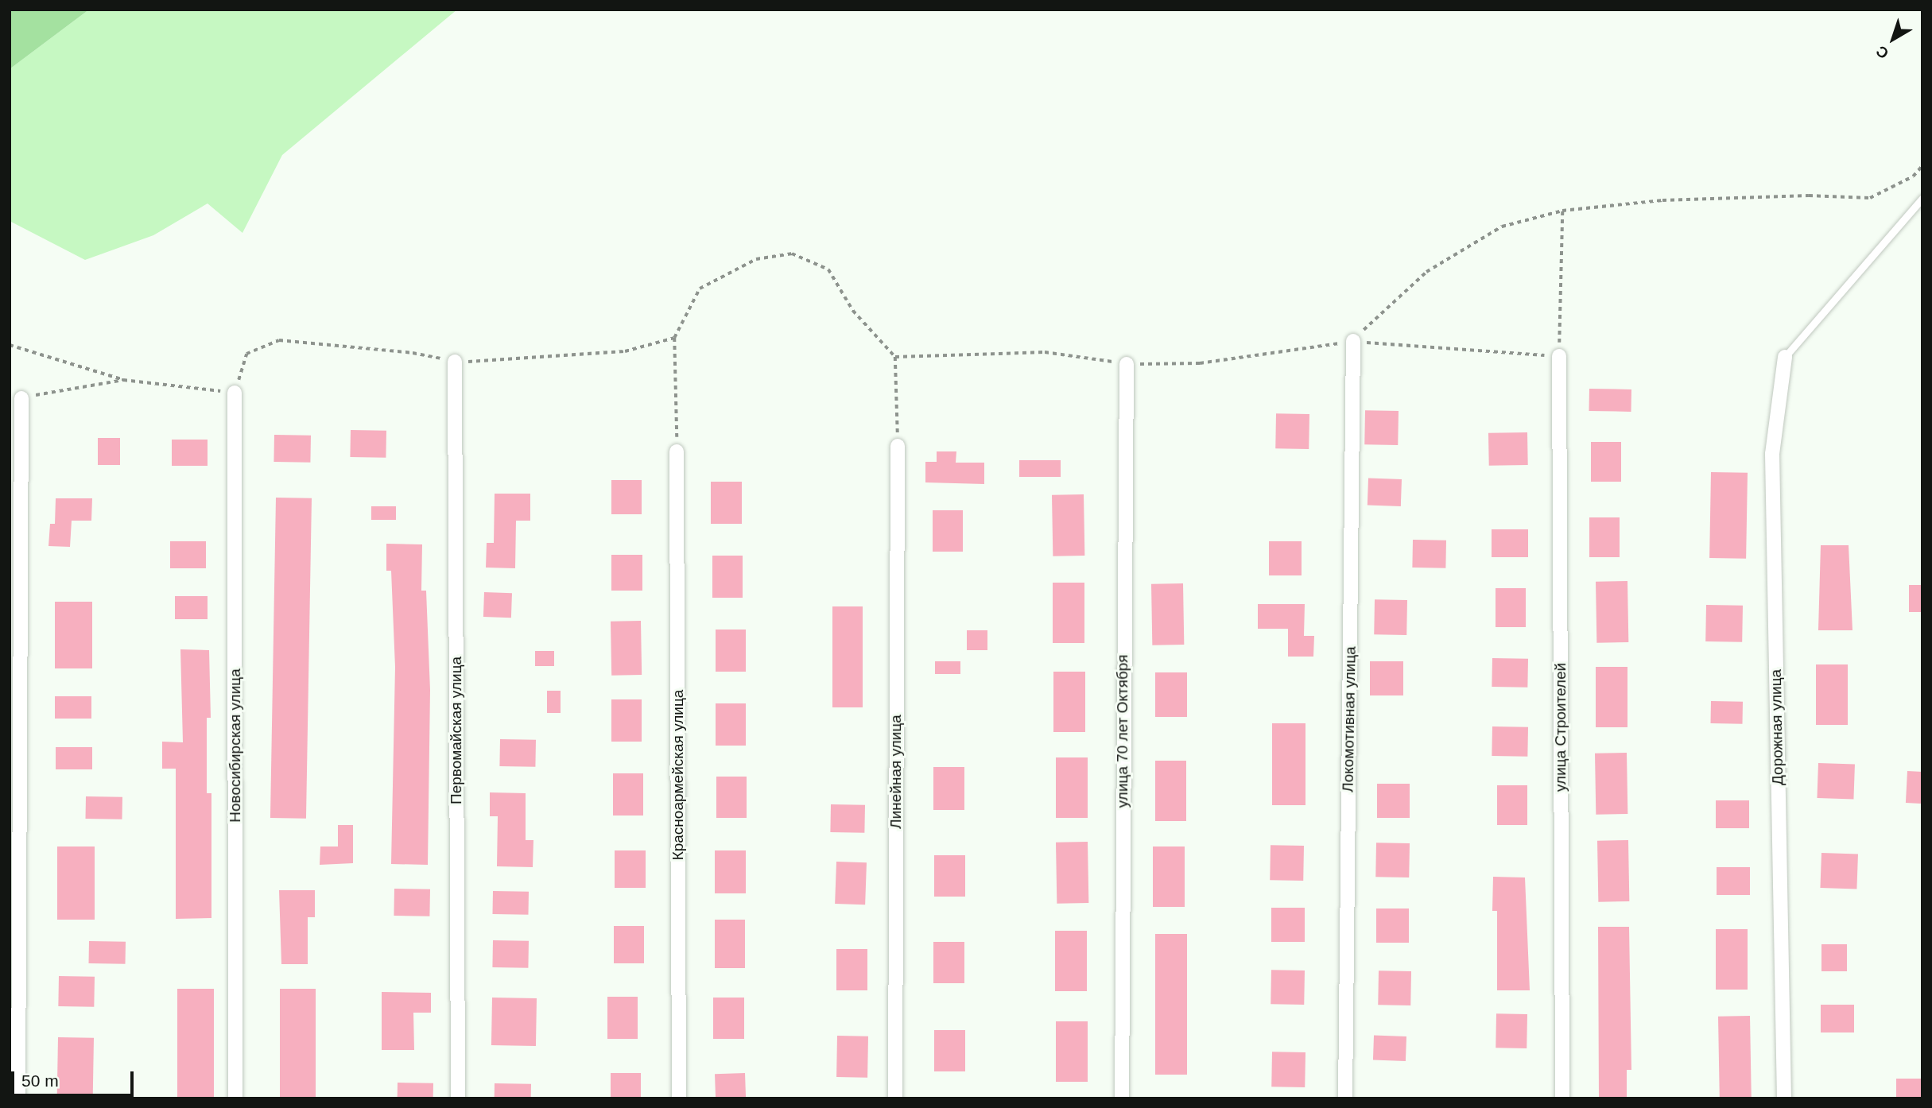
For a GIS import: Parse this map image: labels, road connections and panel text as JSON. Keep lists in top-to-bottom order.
{
  "streets": {
    "street": [
      "Локомотивная улица",
      "улица Строителей",
      "Дорожная улица",
      "Первомайская улица",
      "улица 70 лет Октября",
      "Новосибирская улица",
      "Линейная улица",
      "Красноармейская улица"
    ]
  },
  "scale_bar": "50 m",
  "north": "bottom left"
}
